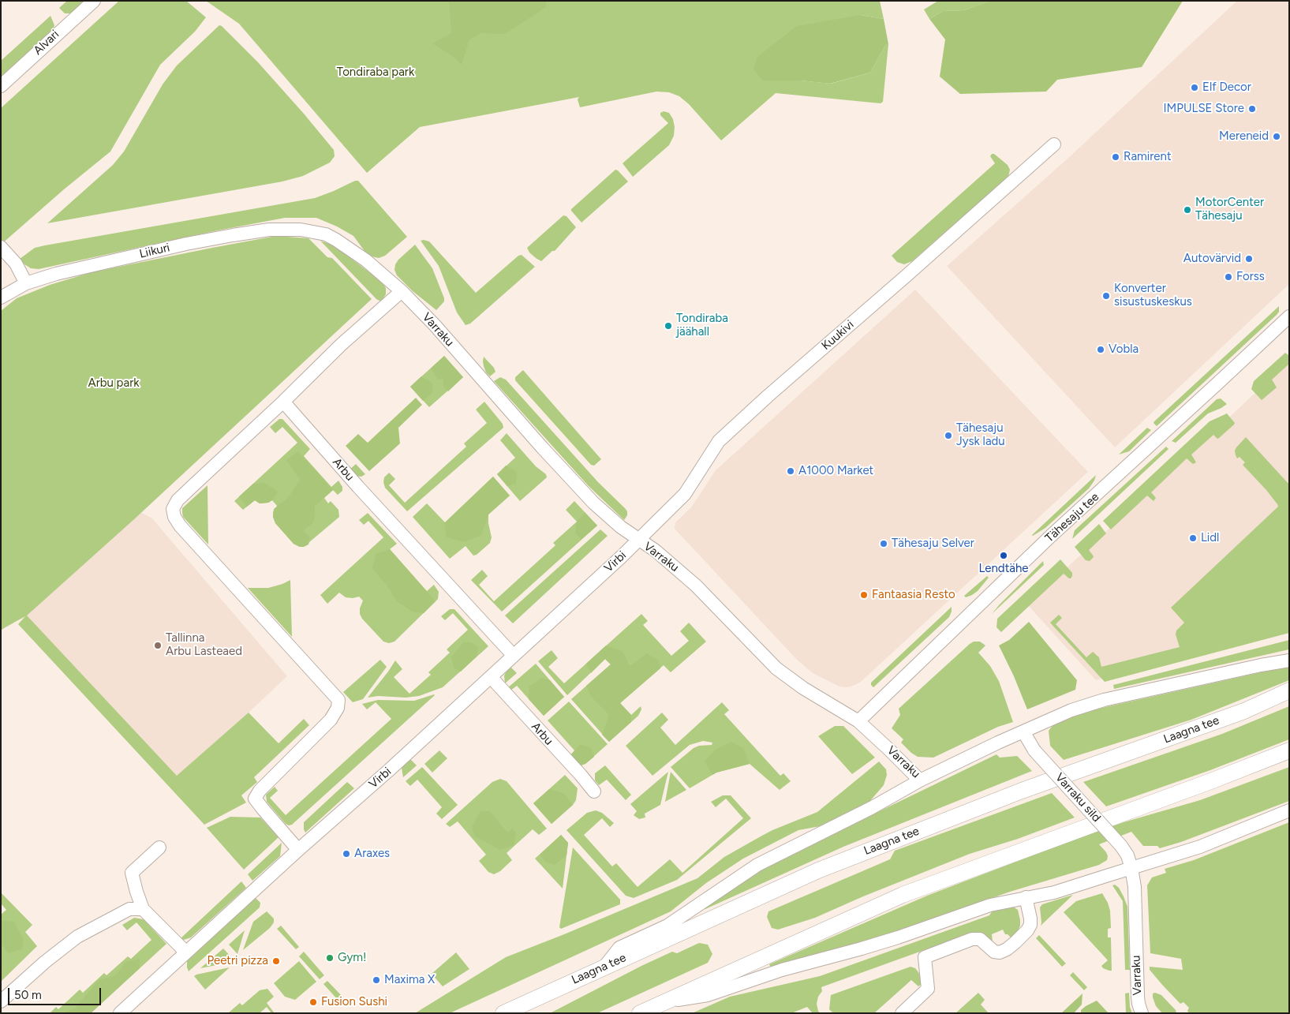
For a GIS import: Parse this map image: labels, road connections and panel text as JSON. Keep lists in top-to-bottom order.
{
  "streets": {
    "main road": ["Laagna tee"],
    "street": [
      "Alvari",
      "Liikuri",
      "Varraku",
      "Kuukivi",
      "Arbu",
      "Tähesaju tee",
      "Virbi",
      "Varraku sild"
    ]
  },
  "crossings": [
    ["Liikuri", "Varraku"],
    ["Varraku", "Kuukivi"],
    ["Varraku", "Tähesaju tee"],
    ["Varraku", "Virbi"],
    ["Varraku", "Varraku sild"],
    ["Kuukivi", "Virbi"],
    ["Arbu", "Virbi"]
  ],
  "parks": ["Tondiraba park", "Arbu park"],
  "places": [
    "Elf Decor",
    "IMPULSE Store",
    "Mereneid",
    "Ramirent",
    "MotorCenter Tähesaju",
    "Autovärvid",
    "Forss",
    "Konverter sisustuskeskus",
    "Tondiraba jäähall",
    "Vobla",
    "Tähesaju Jysk ladu",
    "A1000 Market",
    "Lidl",
    "Tähesaju Selver",
    "Lendtähe",
    "Fantaasia Resto",
    "Tallinna Arbu Lasteaed",
    "Araxes",
    "Gym!",
    "Peetri pizza",
    "Maxima X",
    "Fusion Sushi"
  ],
  "scale_bar": "50 m"
}
